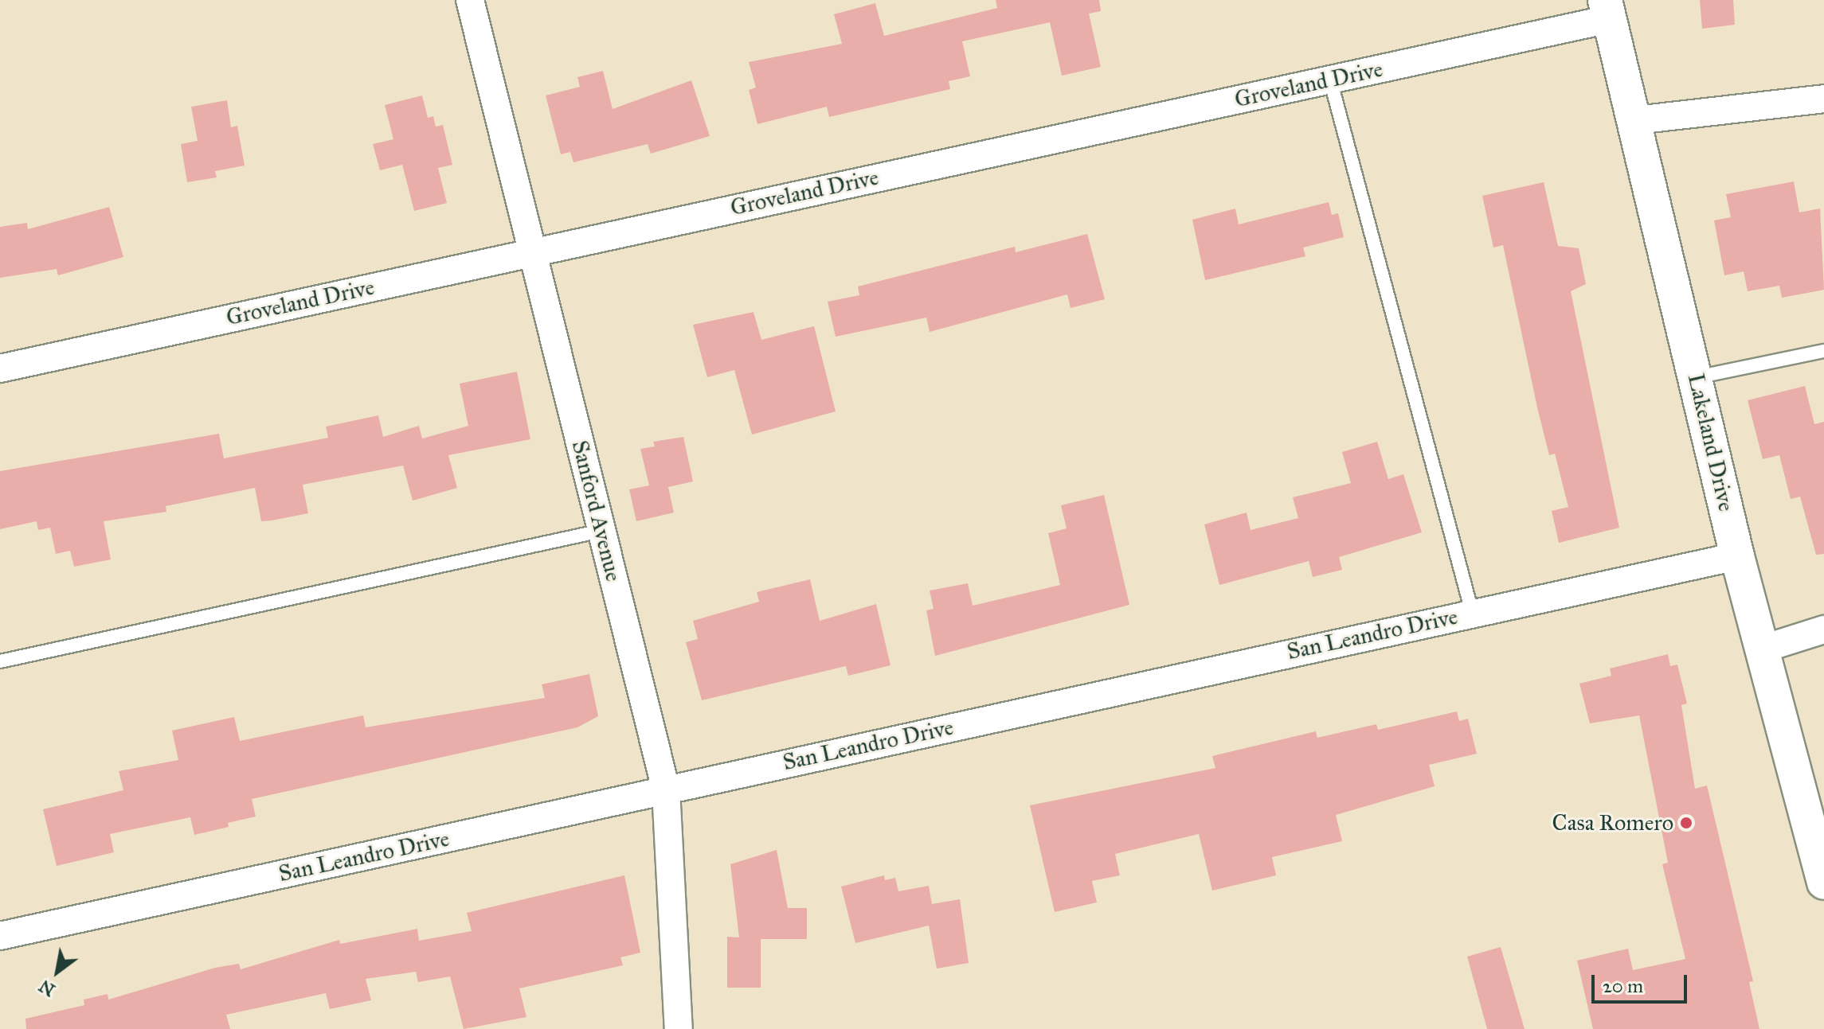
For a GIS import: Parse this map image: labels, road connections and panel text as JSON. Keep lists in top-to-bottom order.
{
  "streets": {
    "street": [
      "Groveland Drive",
      "Lakeland Drive",
      "Sanford Avenue",
      "San Leandro Drive"
    ]
  },
  "crossings": [
    ["Groveland Drive", "Lakeland Drive"],
    ["Groveland Drive", "Sanford Avenue"],
    ["Lakeland Drive", "San Leandro Drive"],
    ["Sanford Avenue", "San Leandro Drive"]
  ],
  "places": ["Casa Romero"],
  "scale_bar": "20 m",
  "north": "bottom left"
}
